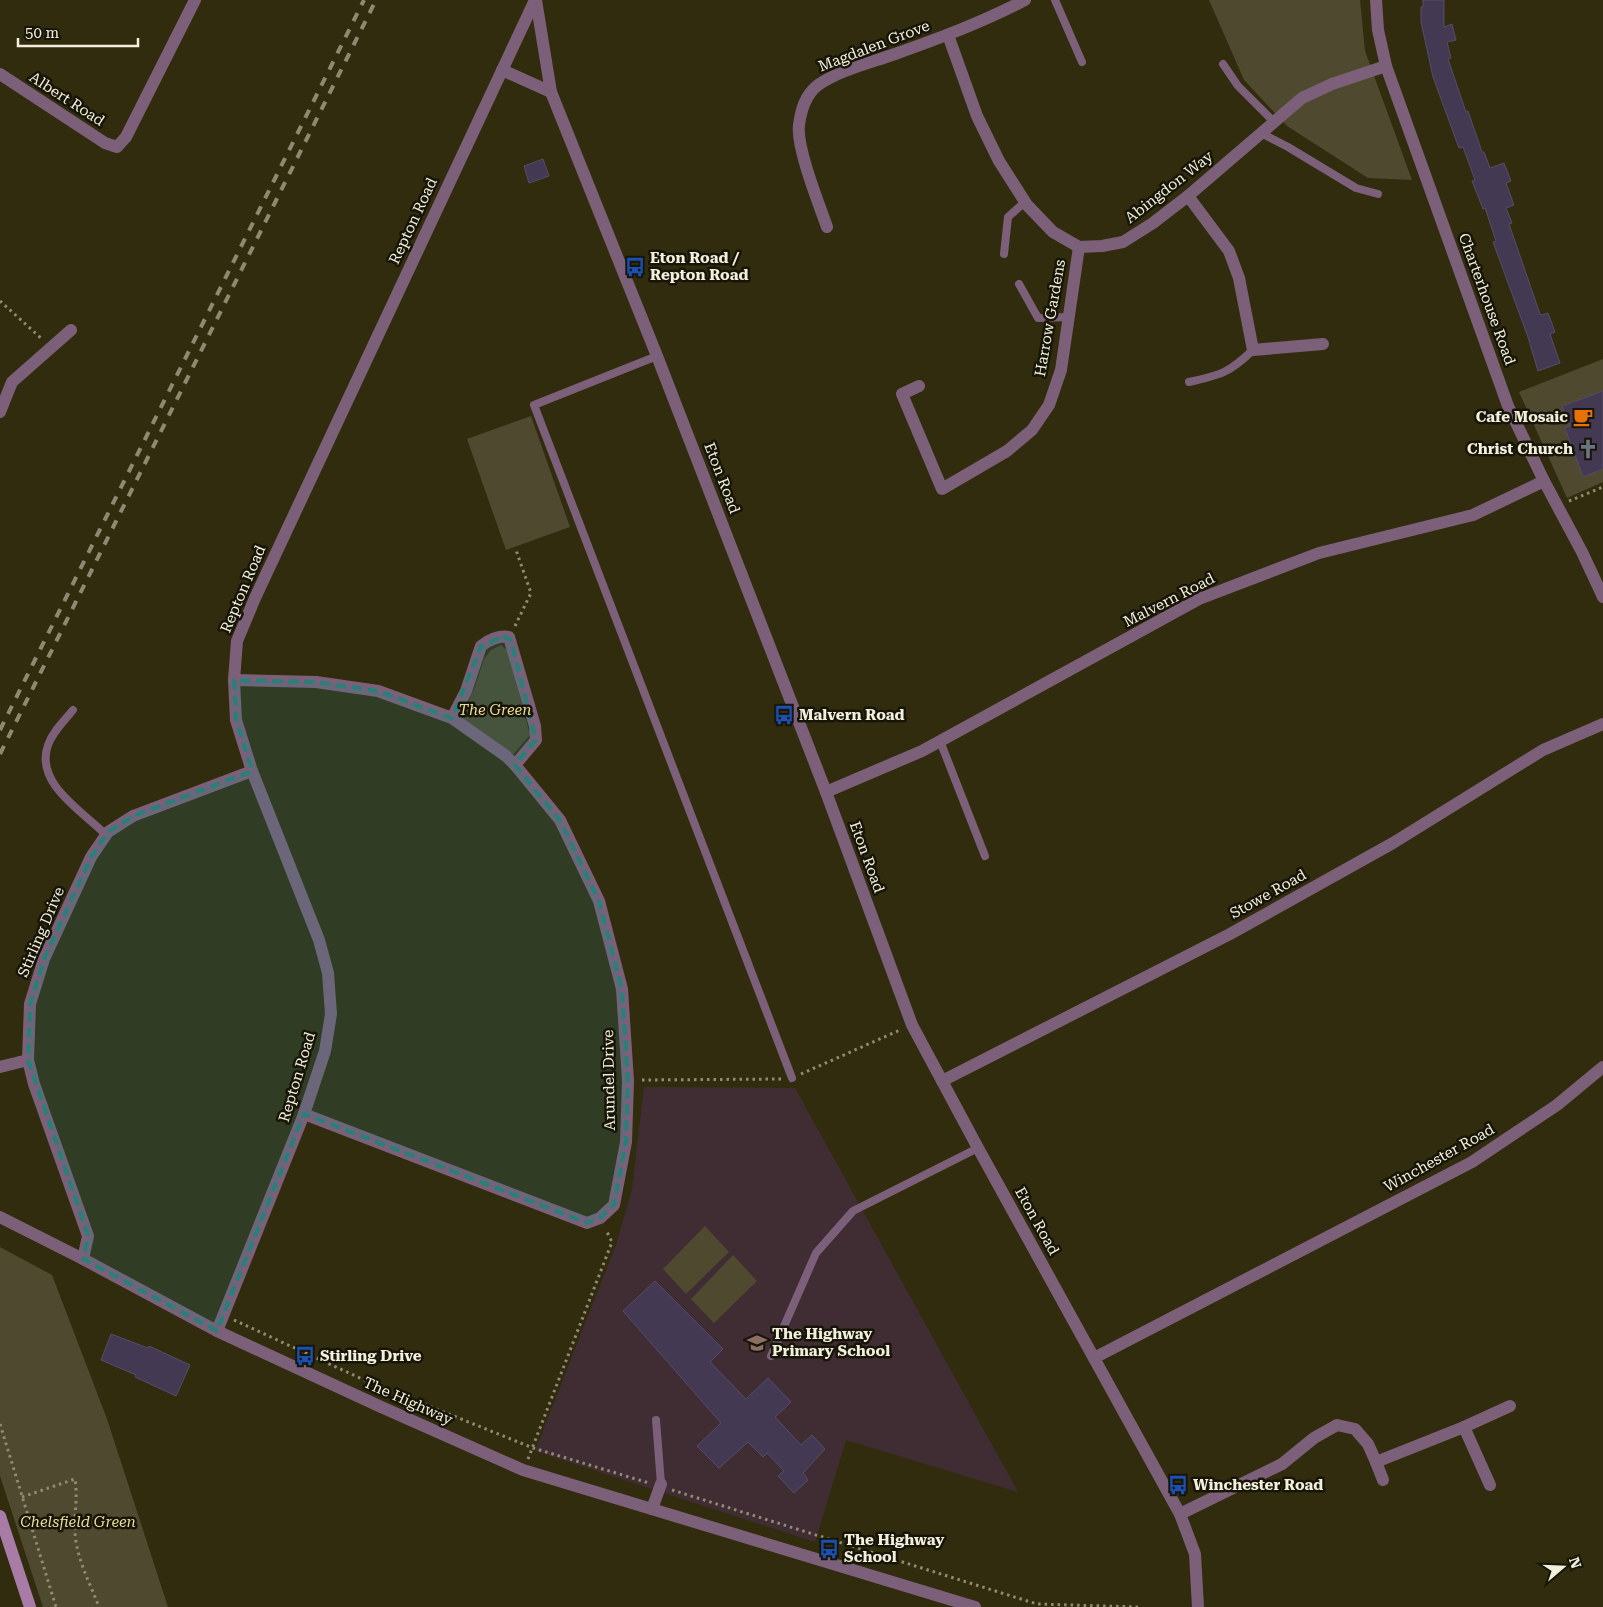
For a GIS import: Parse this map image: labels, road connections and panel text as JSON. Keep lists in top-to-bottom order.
{
  "streets": {
    "street": [
      "Magdalen Grove",
      "Albert Road",
      "Abingdon Way",
      "Repton Road",
      "Charterhouse Road",
      "Harrow Gardens",
      "Eton Road",
      "Malvern Road",
      "Stowe Road",
      "Stirling Drive",
      "Arundel Drive",
      "Winchester Road",
      "The Highway"
    ]
  },
  "crossings": [
    ["Abingdon Way", "Charterhouse Road"],
    ["Abingdon Way", "Harrow Gardens"],
    ["Repton Road", "Eton Road"],
    ["Repton Road", "Stirling Drive"],
    ["Repton Road", "Arundel Drive"],
    ["Repton Road", "The Highway"],
    ["Charterhouse Road", "Malvern Road"],
    ["Eton Road", "Malvern Road"],
    ["Eton Road", "Stowe Road"],
    ["Eton Road", "Winchester Road"],
    ["Stirling Drive", "The Highway"]
  ],
  "parks": ["The Green", "Chelsfield Green"],
  "places": {
    "bus stop": [
      "Eton Road / Repton Road",
      "Malvern Road",
      "Stirling Drive",
      "Winchester Road",
      "The Highway School"
    ],
    "cafe": ["Cafe Mosaic"],
    "church": ["Christ Church"],
    "school or university": ["The Highway Primary School"]
  },
  "scale_bar": "50 m",
  "north": "right"
}
